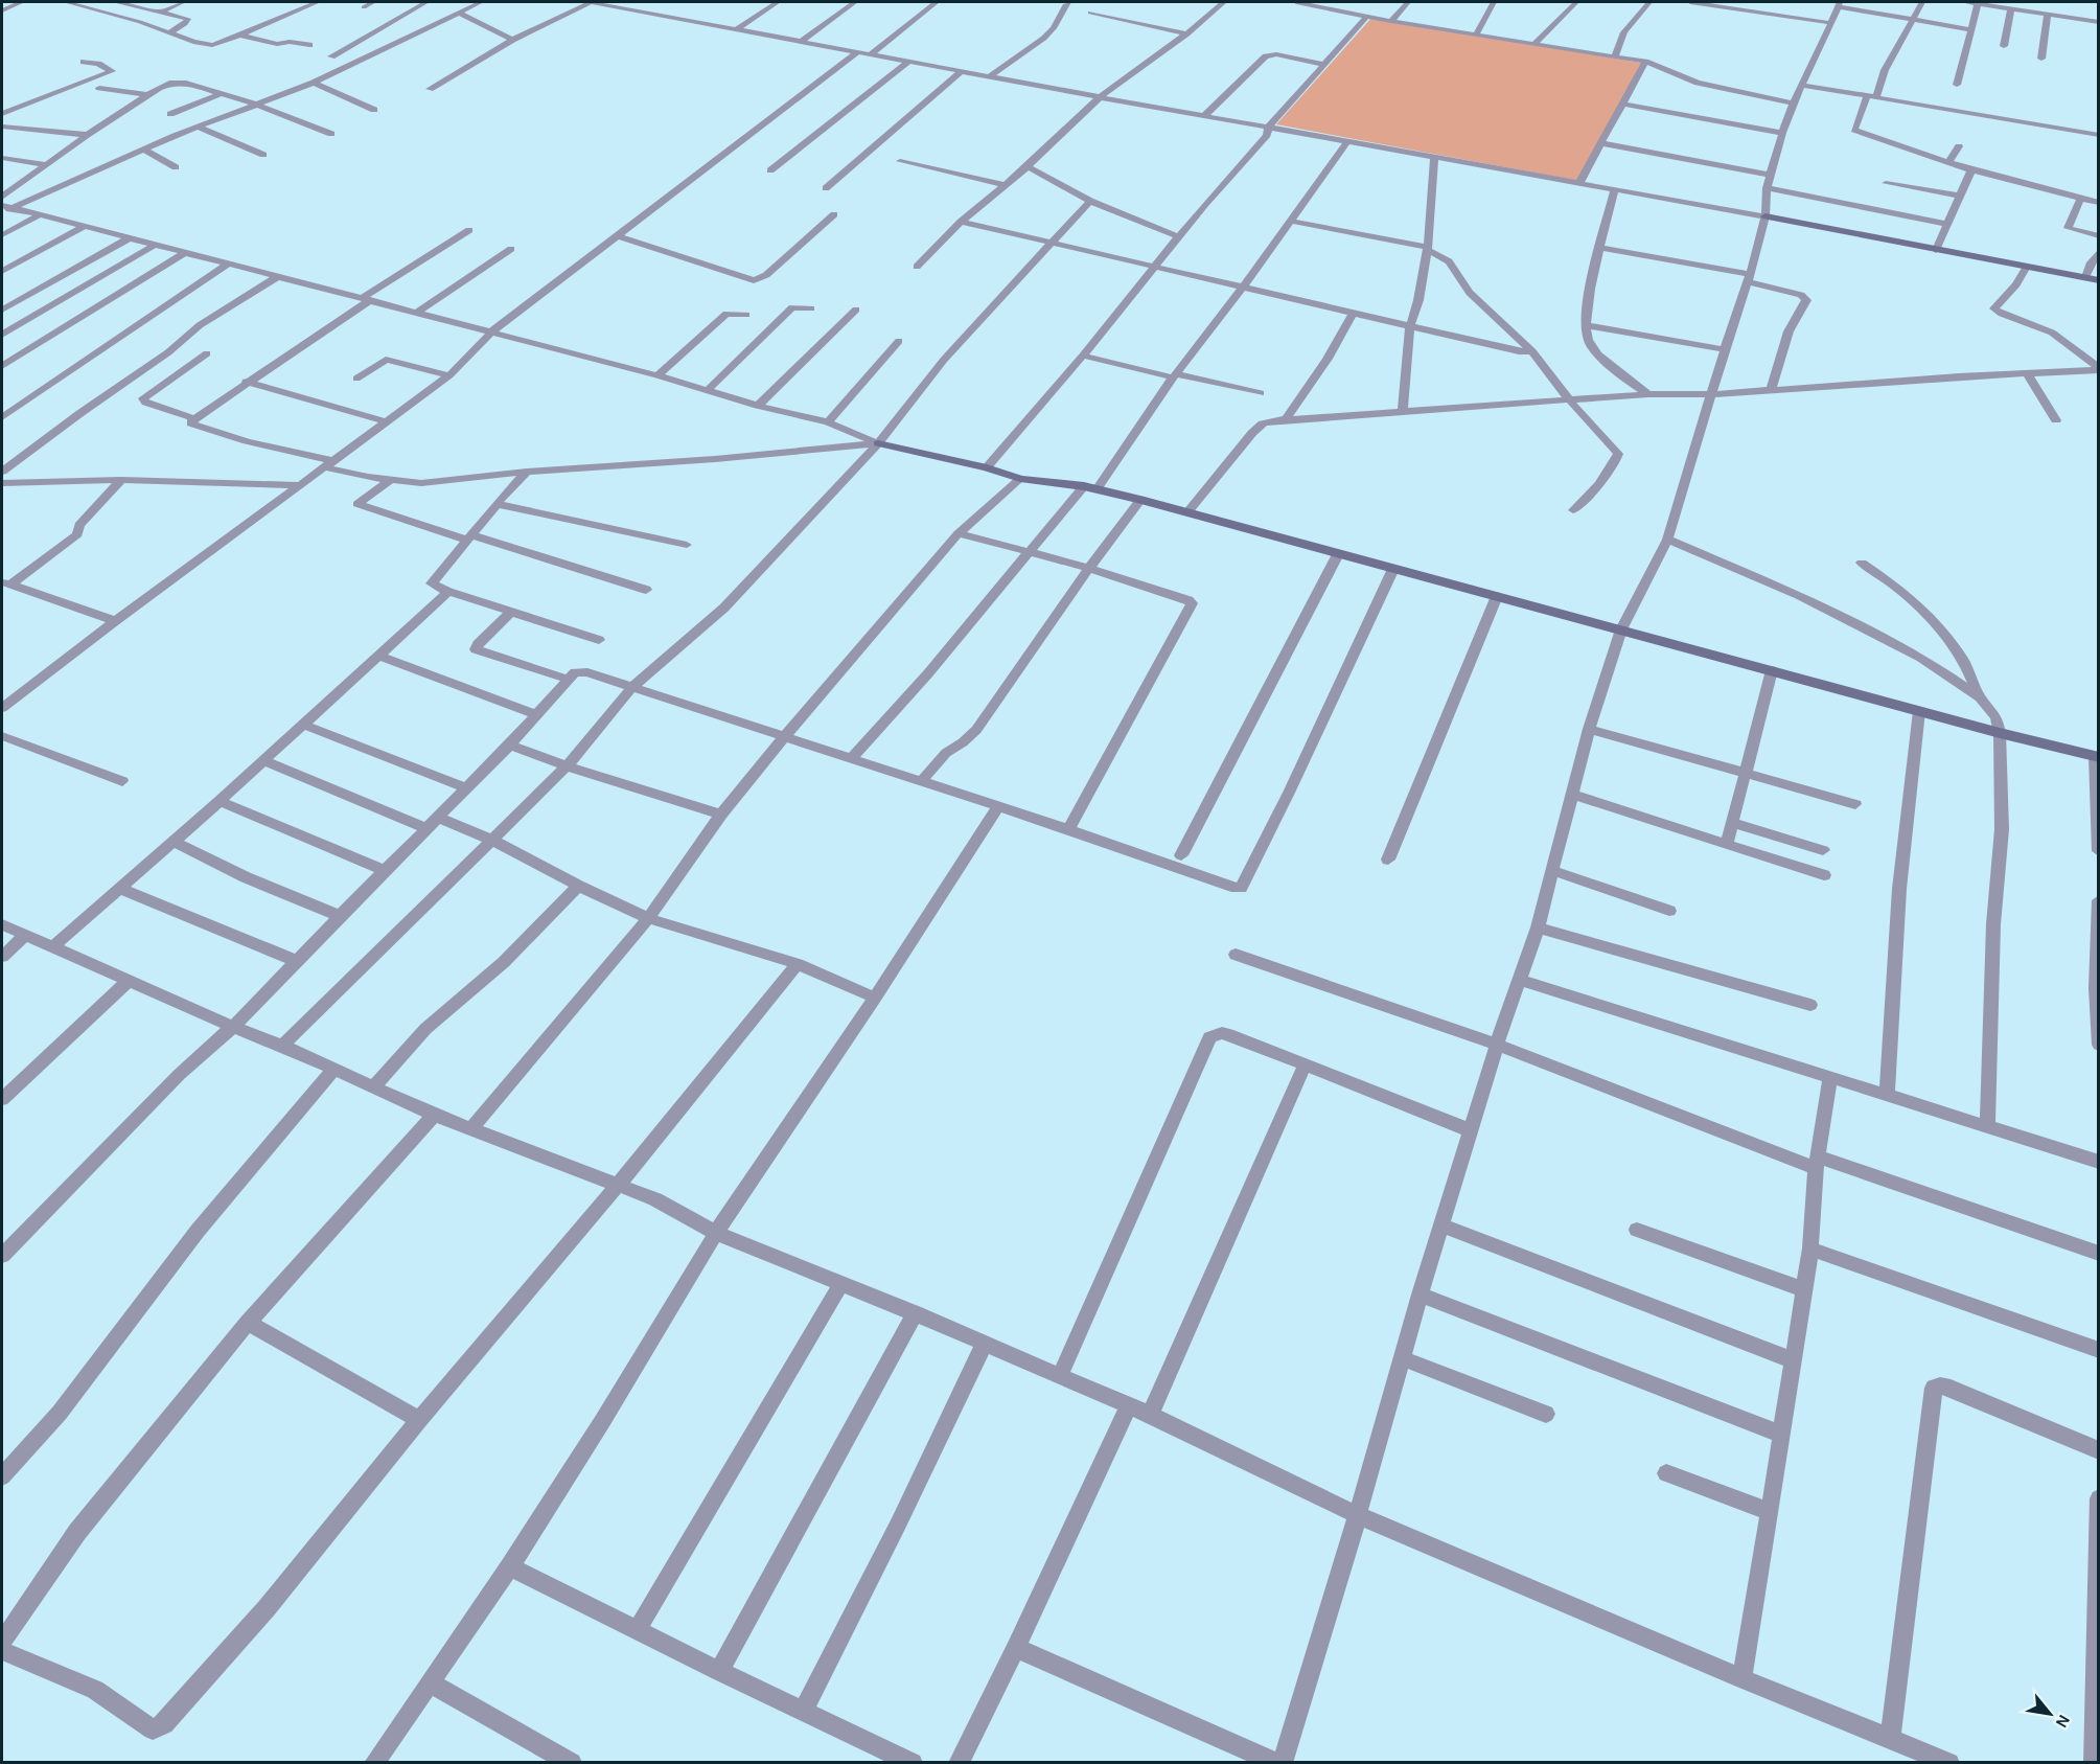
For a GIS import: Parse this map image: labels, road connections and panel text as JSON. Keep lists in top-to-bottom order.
{
  "north": "bottom right"
}
